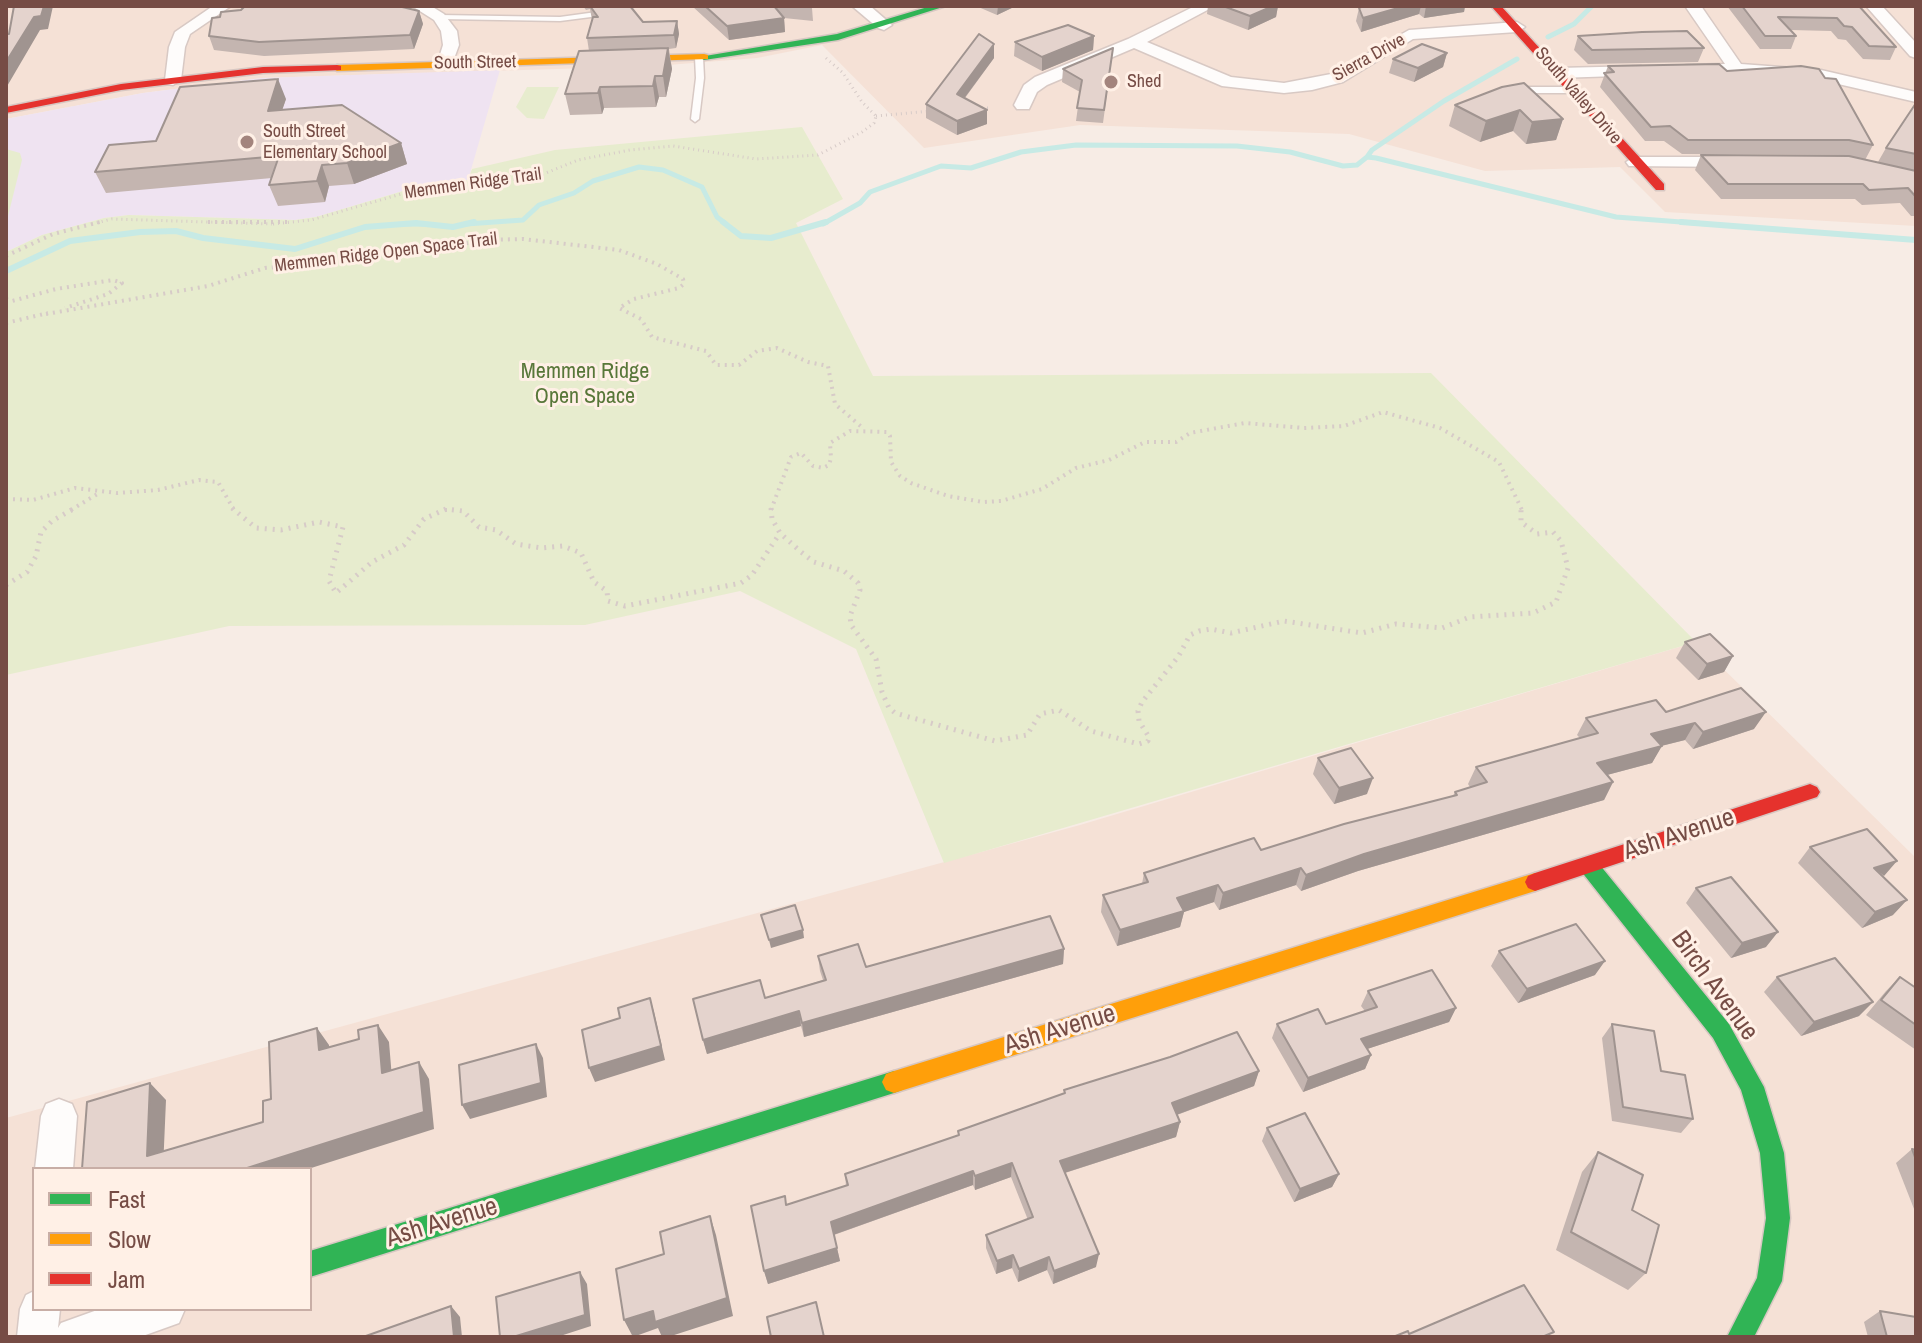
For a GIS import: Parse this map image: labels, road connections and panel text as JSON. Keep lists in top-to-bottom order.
{
  "streets": {
    "street": [
      "Sierra Drive",
      "South Street",
      "South Valley Drive",
      "Ash Avenue",
      "Birch Avenue"
    ],
    "path": ["Memmen Ridge Trail", "Memmen Ridge Open Space Trail"]
  },
  "crossings": [
    ["Sierra Drive", "South Valley Drive"],
    ["Ash Avenue", "Birch Avenue"]
  ],
  "parks": ["Memmen Ridge Open Space"],
  "places": ["Shed", "South Street Elementary School"],
  "legend": ["Fast", "Slow", "Jam"]
}
